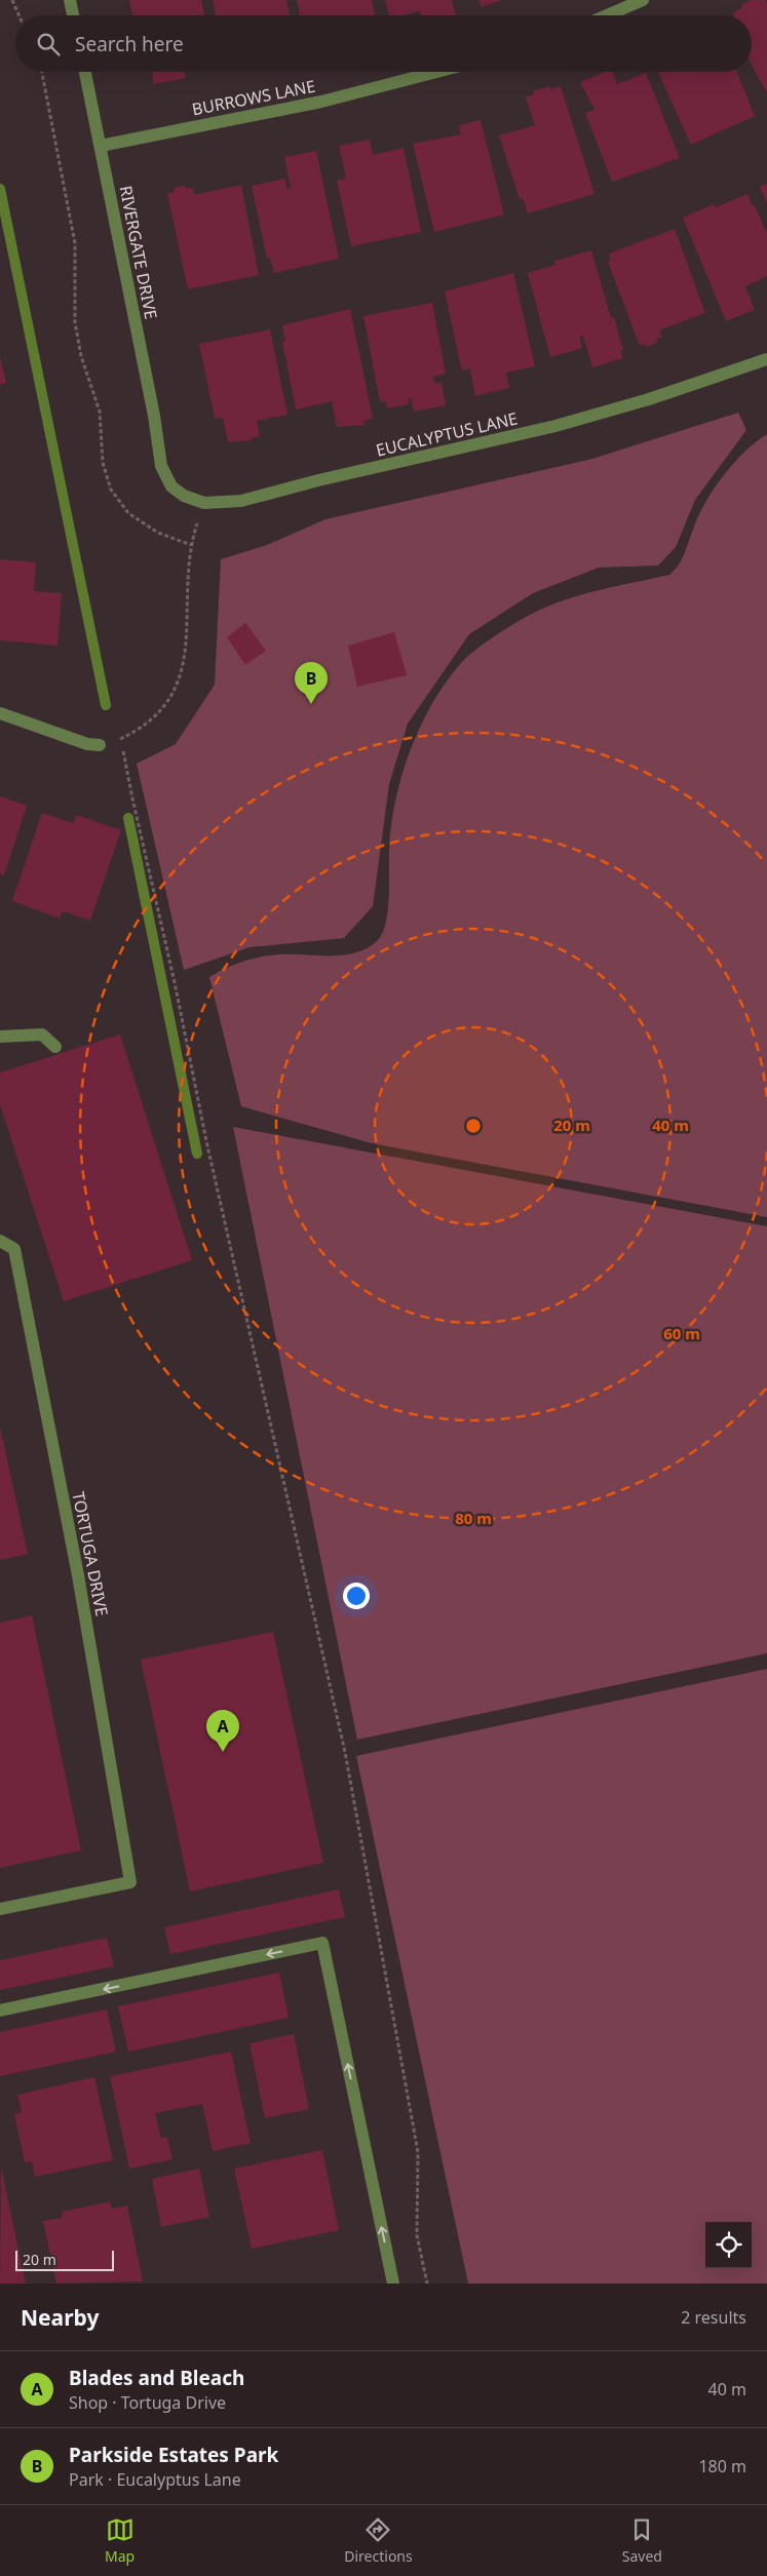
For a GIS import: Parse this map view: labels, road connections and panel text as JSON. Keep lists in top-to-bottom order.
{
  "streets": {
    "street": [
      "BURROWS LANE",
      "RIVERGATE DRIVE",
      "EUCALYPTUS LANE",
      "TORTUGA DRIVE"
    ]
  },
  "crossings": [
    ["BURROWS LANE", "RIVERGATE DRIVE"],
    ["RIVERGATE DRIVE", "EUCALYPTUS LANE"]
  ],
  "scale_bar": "20 m",
  "page": {
    "search": "Search here",
    "pins": ["B", "A"],
    "scale": "20 m",
    "heading": ["Nearby", "2 results"],
    "list": [
      {
        "mark": "A",
        "name": "Blades and Bleach",
        "note": "Shop · Tortuga Drive",
        "value": "40 m"
      },
      {
        "mark": "B",
        "name": "Parkside Estates Park",
        "note": "Park · Eucalyptus Lane",
        "value": "180 m"
      }
    ],
    "nav": ["Map", "Directions", "Saved"]
  },
  "rings": [
    "20 m",
    "40 m",
    "60 m",
    "80 m"
  ]
}
